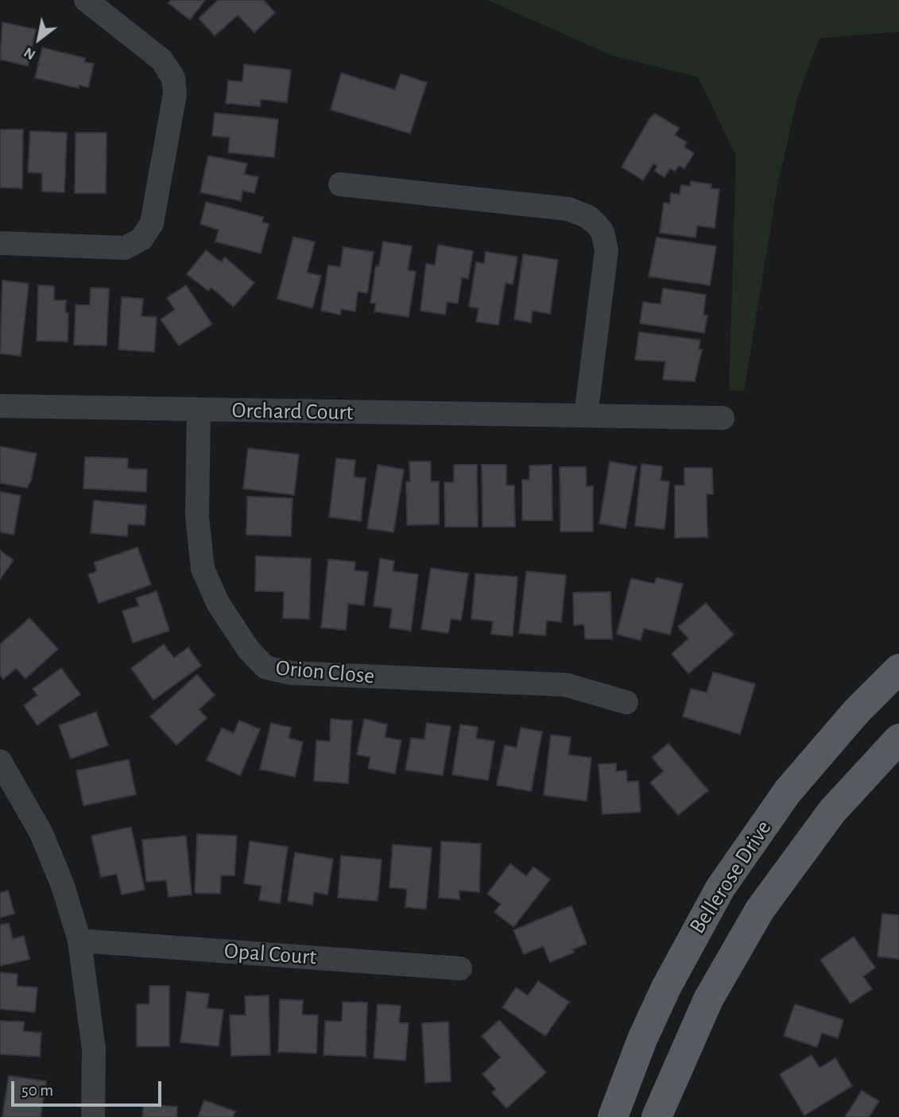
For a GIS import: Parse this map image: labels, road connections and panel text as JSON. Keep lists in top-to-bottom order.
{
  "streets": {
    "main road": ["Bellerose Drive"],
    "street": ["Orchard Court", "Orion Close", "Opal Court"]
  },
  "crossings": [
    ["Orchard Court", "Orion Close"]
  ],
  "scale_bar": "50 m",
  "north": "bottom left"
}
